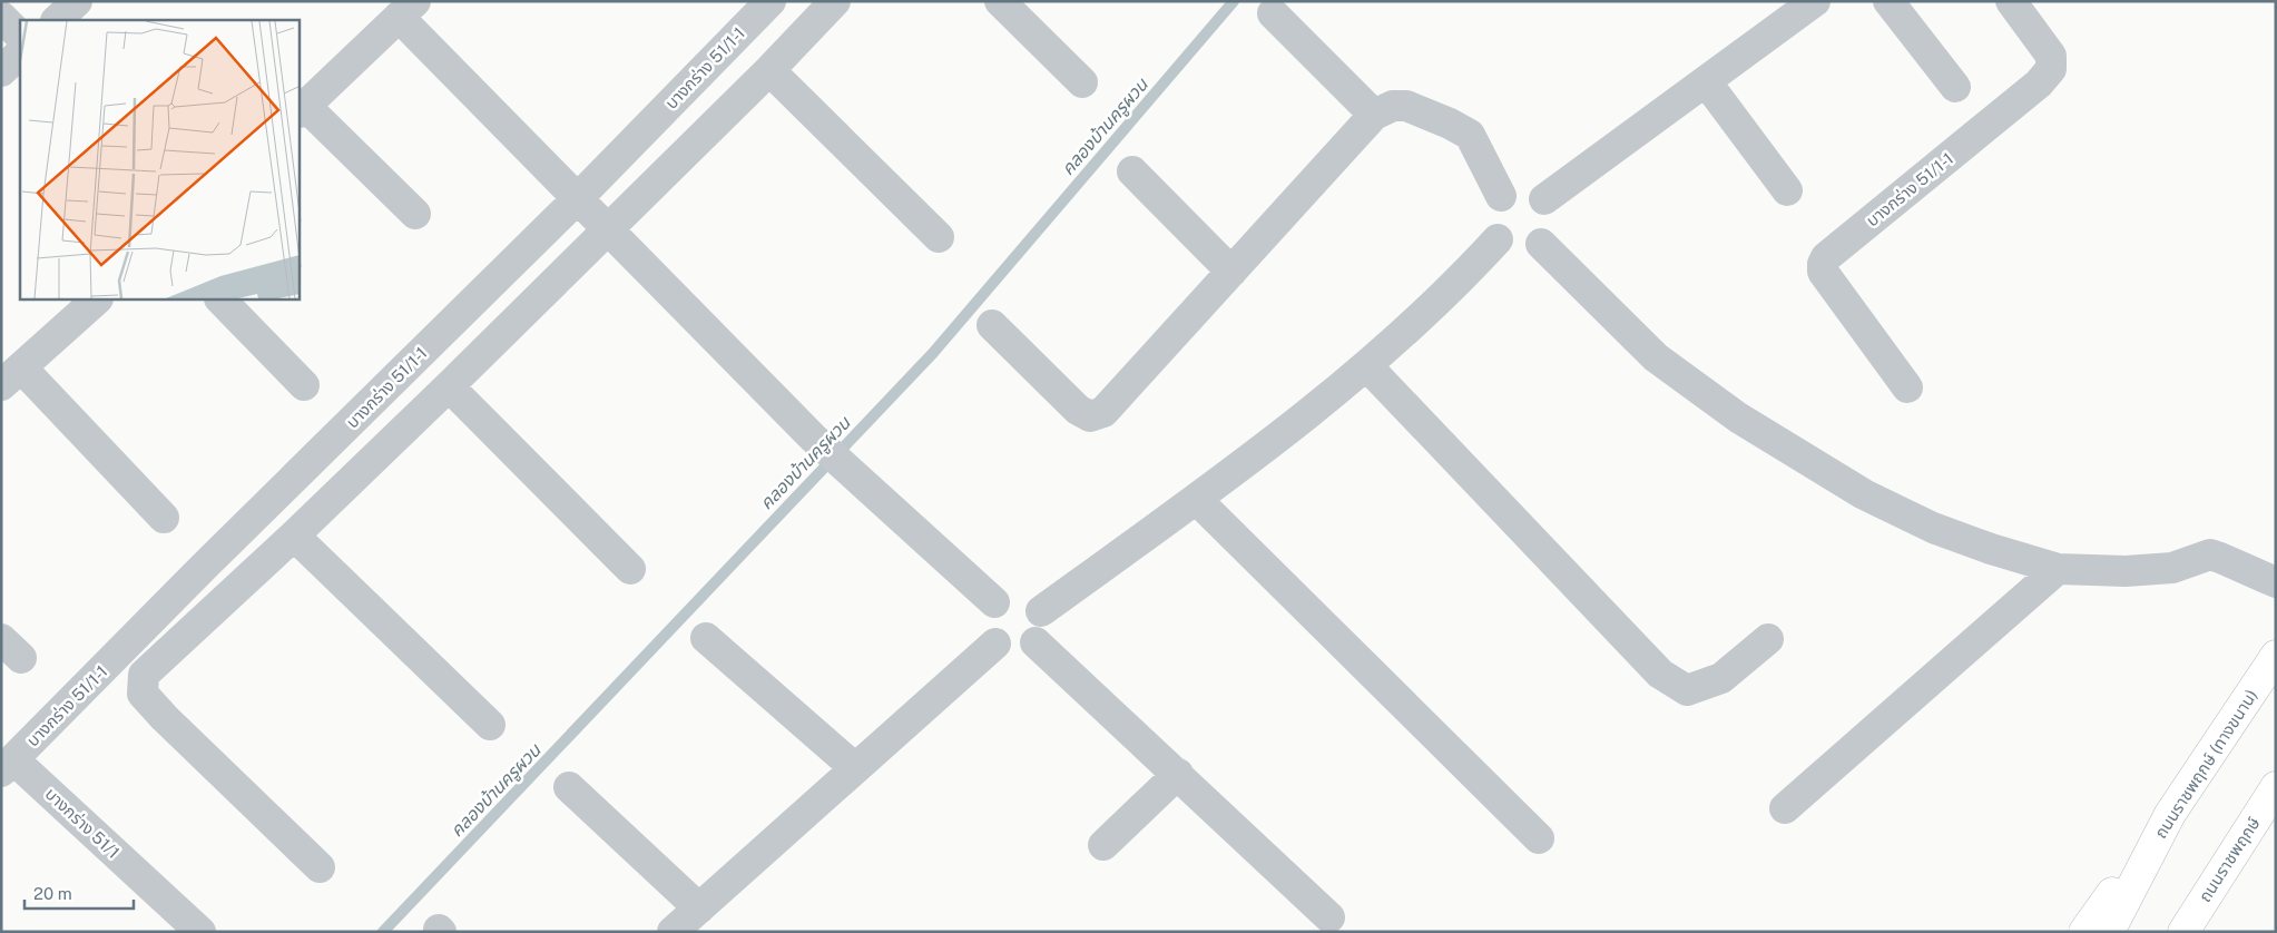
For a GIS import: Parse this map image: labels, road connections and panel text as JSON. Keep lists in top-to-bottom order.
{
  "streets": {
    "main road": ["ถนนราชพฤกษ์ (ทางขนาน)", "ถนนราชพฤกษ์"],
    "street": ["บางกร่าง 51/1-1", "บางกร่าง 51/1"]
  },
  "crossings": [
    ["บางกร่าง 51/1-1", "บางกร่าง 51/1"]
  ],
  "water": ["คลองบ้านครูผวน"],
  "scale_bar": "20 m"
}
